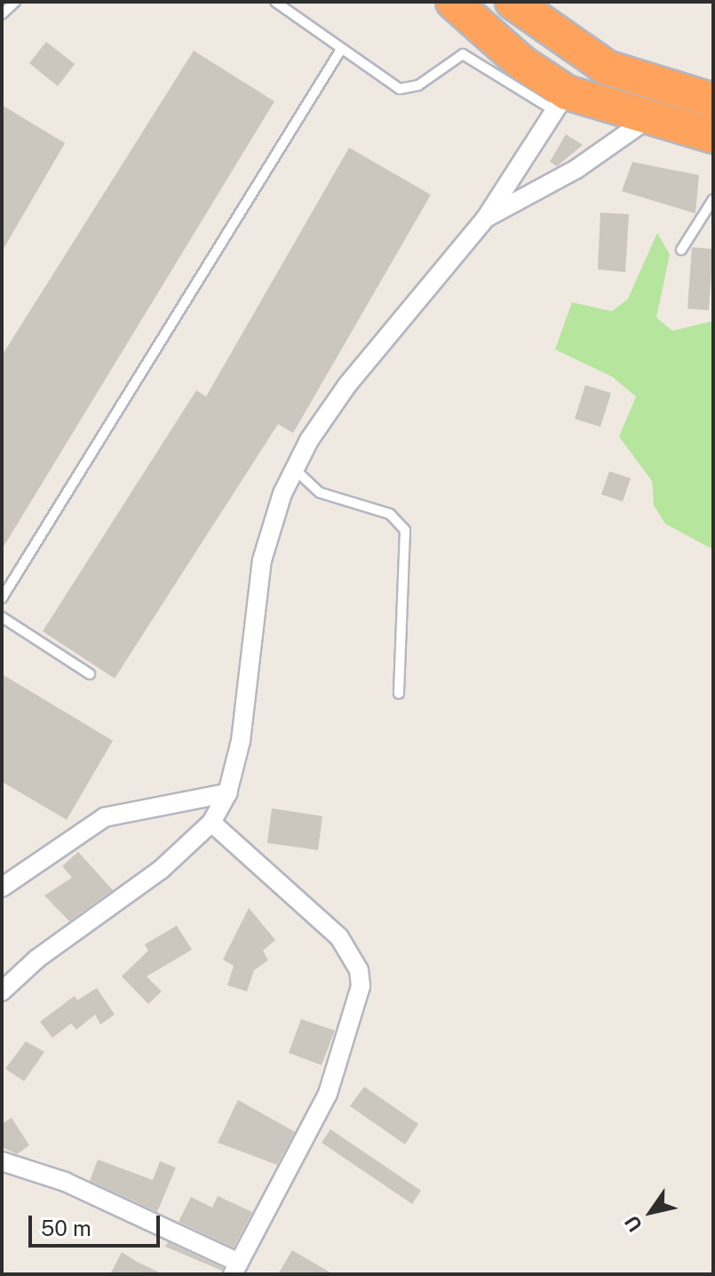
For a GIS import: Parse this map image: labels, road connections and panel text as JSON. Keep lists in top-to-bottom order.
{
  "scale_bar": "50 m",
  "north": "bottom left"
}
